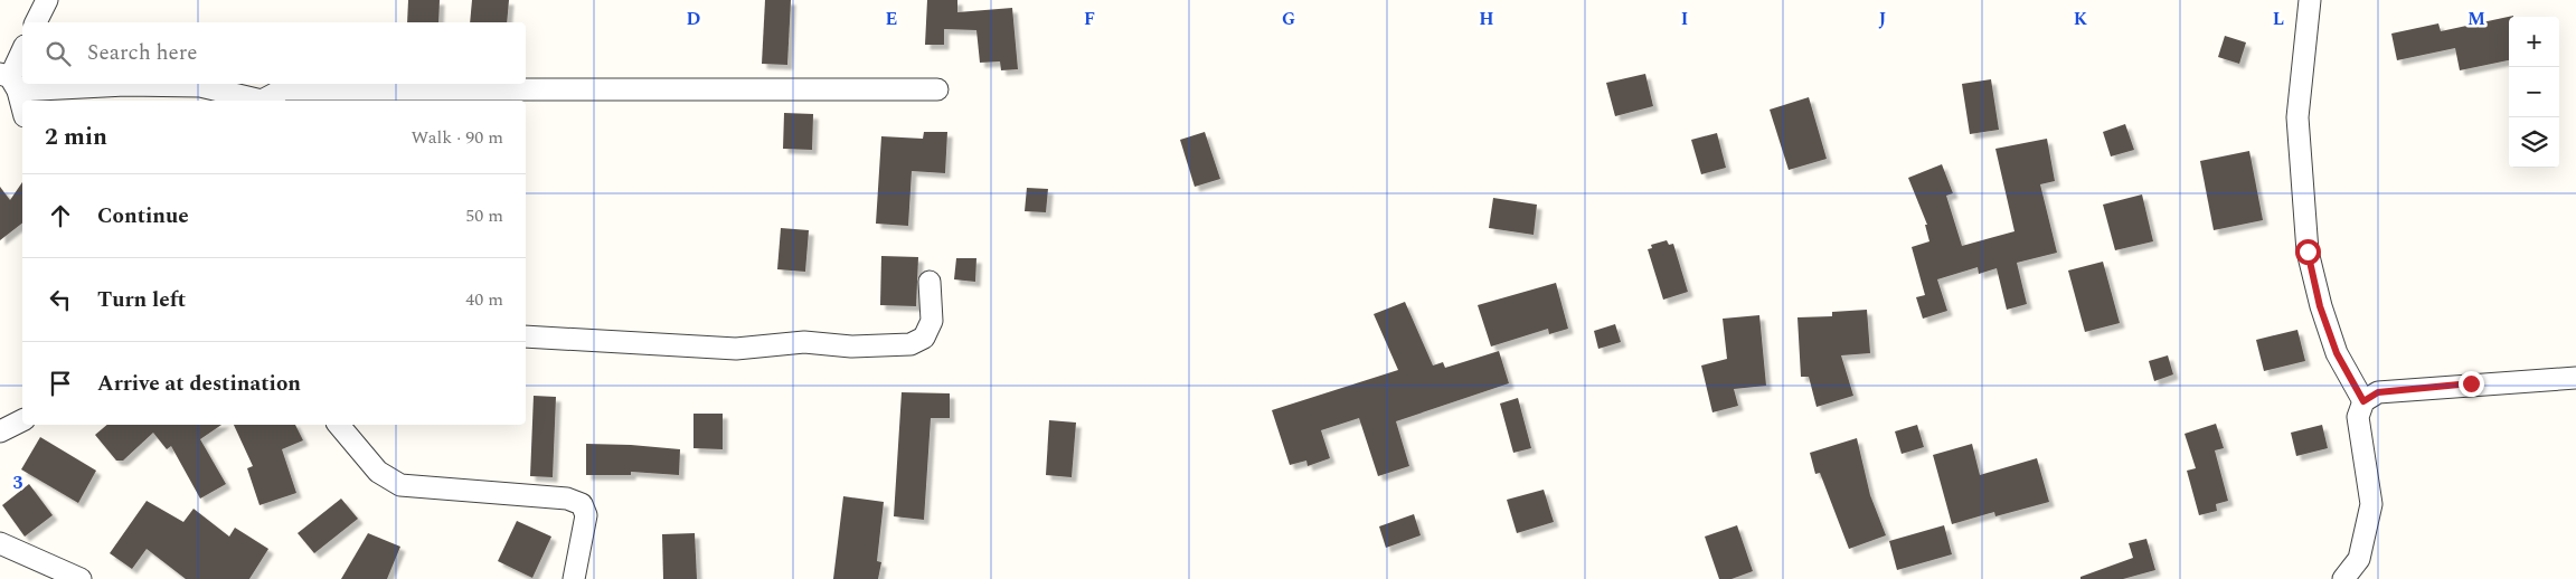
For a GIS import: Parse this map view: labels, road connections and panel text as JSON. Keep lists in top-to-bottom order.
{
  "page": {
    "map_buttons": ["+", "−"],
    "search": "Search here",
    "heading": ["2 min", "Walk · 90 m"],
    "list": [
      ["Continue", "50 m"],
      ["Turn left", "40 m"],
      "Arrive at destination"
    ]
  },
  "grid": {
    "columns": [
      "D",
      "E",
      "F",
      "G",
      "H",
      "I",
      "J",
      "K",
      "L",
      "M"
    ],
    "rows": ["3"]
  }
}
